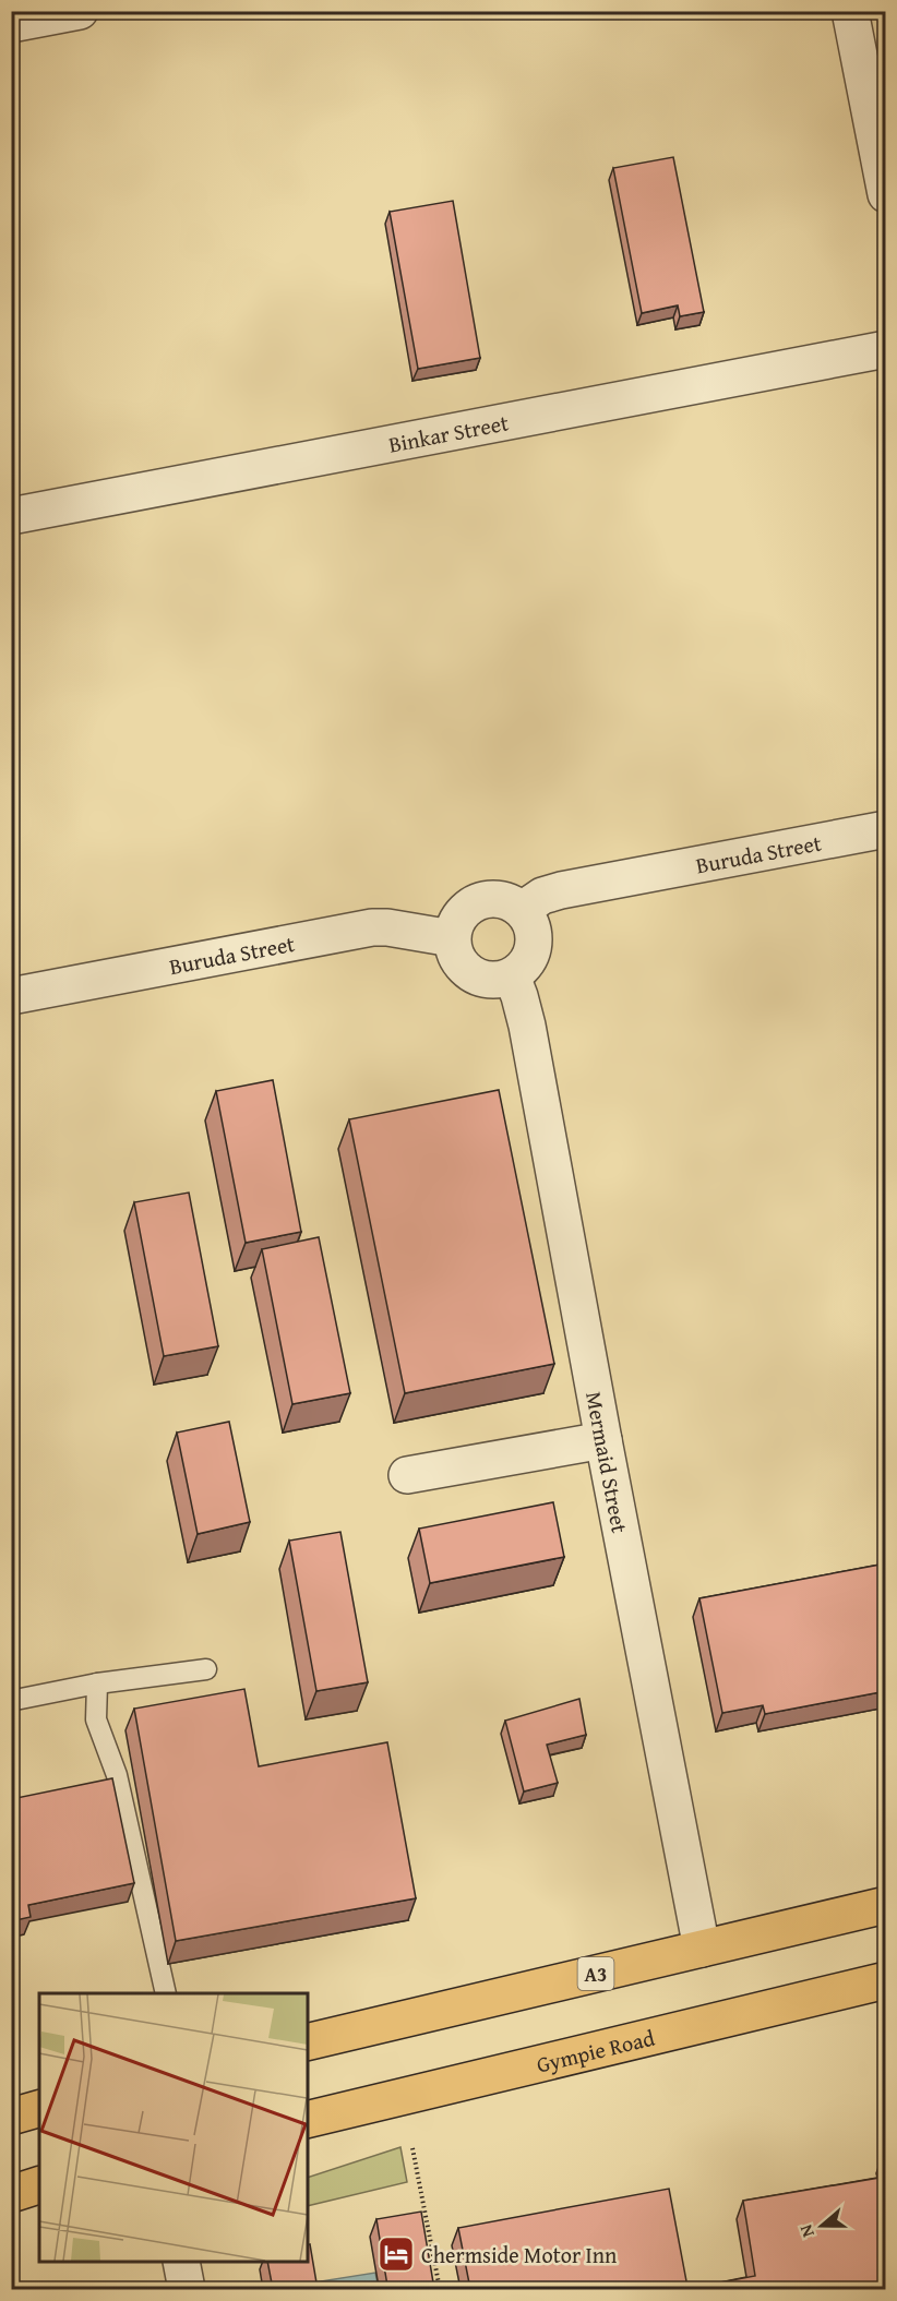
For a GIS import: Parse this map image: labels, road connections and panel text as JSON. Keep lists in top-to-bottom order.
{
  "streets": {
    "highway": ["A3", "Gympie Road"],
    "street": ["Binkar Street", "Buruda Street", "Mermaid Street"]
  },
  "crossings": [
    ["Buruda Street", "Mermaid Street"],
    ["Mermaid Street", "A3"]
  ],
  "places": {
    "hotel": ["Chermside Motor Inn"]
  },
  "north": "left"
}
